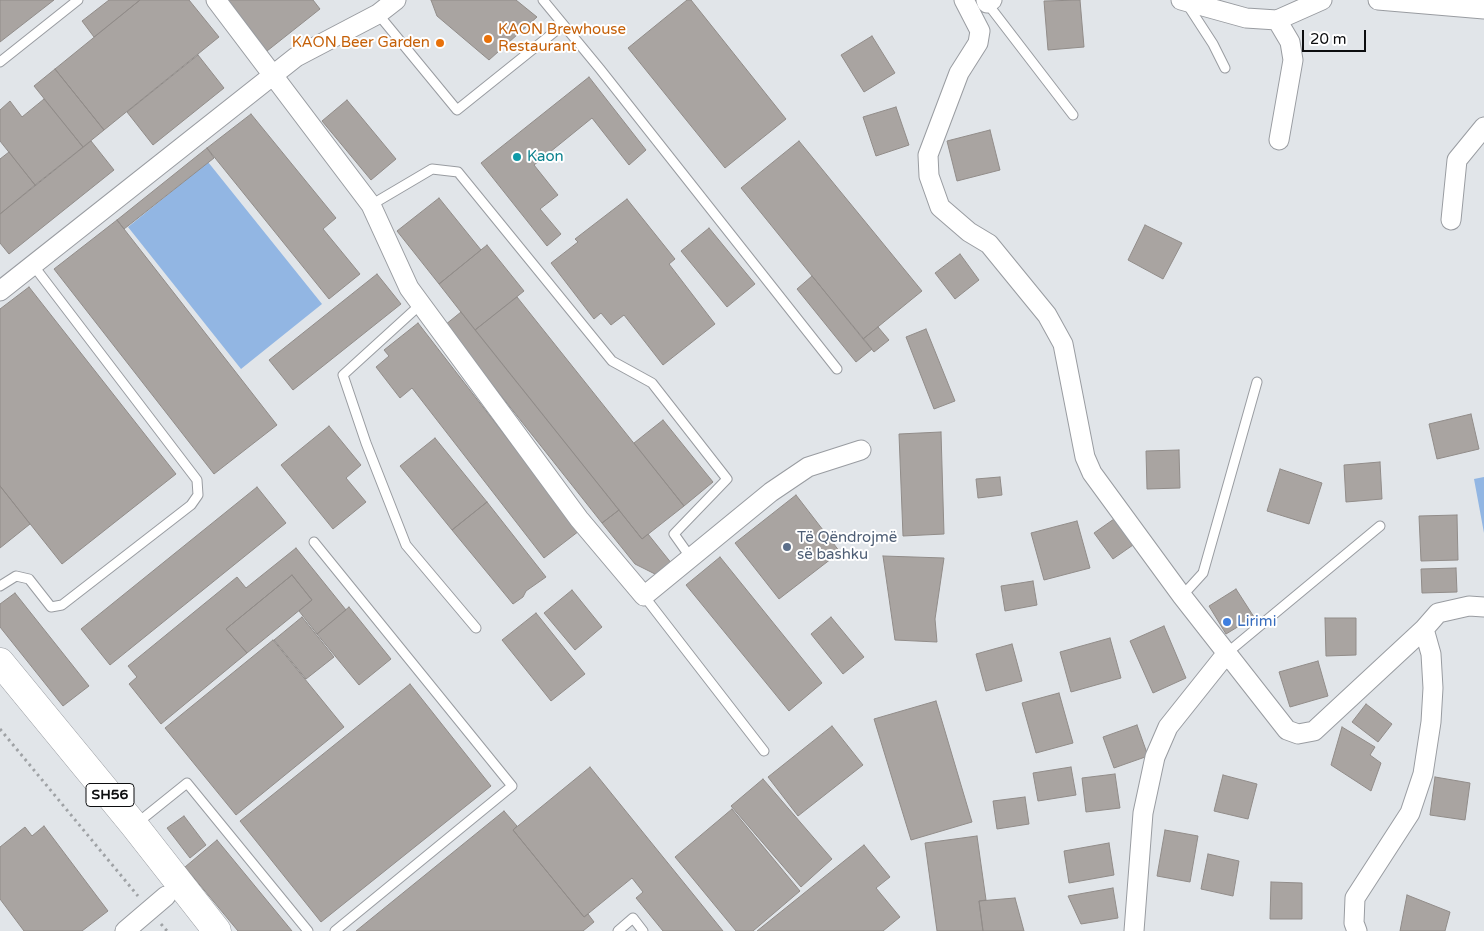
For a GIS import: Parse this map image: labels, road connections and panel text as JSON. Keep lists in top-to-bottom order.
{
  "streets": {
    "main road": ["SH56"]
  },
  "places": [
    "KAON Brewhouse Restaurant",
    "KAON Beer Garden",
    "Kaon",
    "Të Qëndrojmë së bashku",
    "Lirimi"
  ],
  "scale_bar": "20 m"
}
